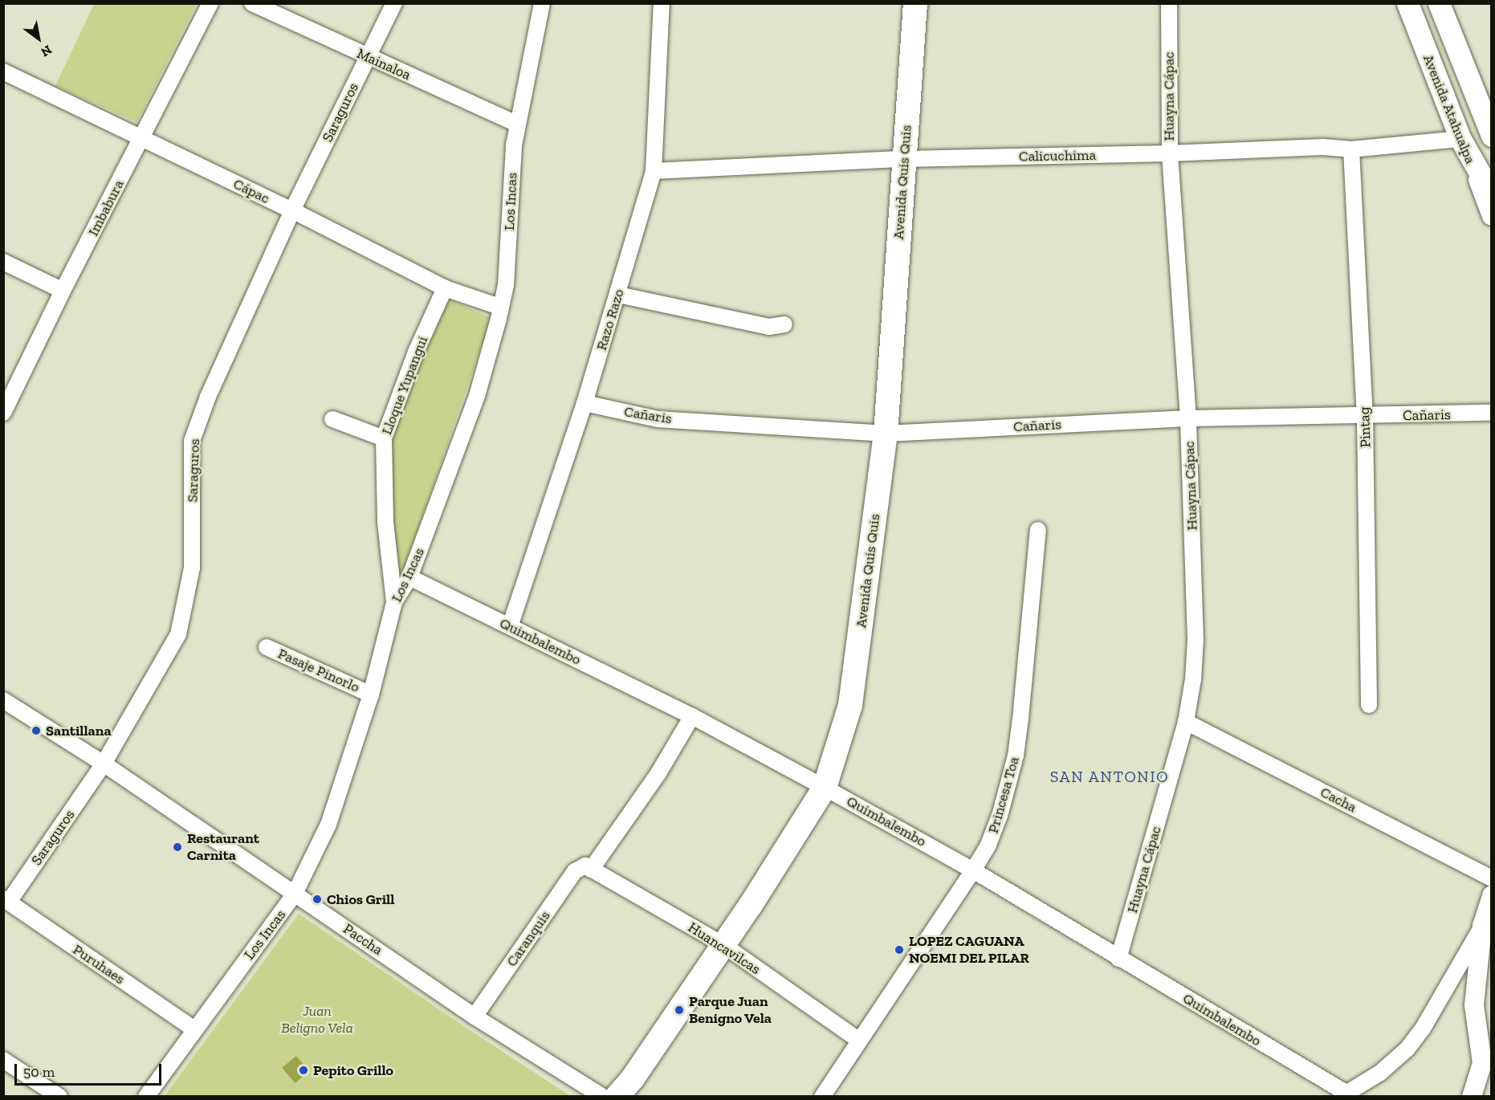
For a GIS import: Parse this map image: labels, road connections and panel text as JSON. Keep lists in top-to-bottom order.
{
  "streets": {
    "main road": ["Avenida Atahualpa", "Avenida Quis Quis"],
    "street": [
      "Mainaloa",
      "Huayna Cápac",
      "Saraguros",
      "Calicuchima",
      "Cápac",
      "Los Incas",
      "Imbabura",
      "Razo Razo",
      "Lloque Yupangui",
      "Cañaris",
      "Pintag",
      "Quimbalembo",
      "Pasaje Pinorlo",
      "Princesa Toa",
      "Cacha",
      "Caranquis",
      "Paccha",
      "Huancavilcas",
      "Puruhaes"
    ]
  },
  "crossings": [
    ["Mainaloa", "Saraguros"],
    ["Mainaloa", "Los Incas"],
    ["Huayna Cápac", "Calicuchima"],
    ["Huayna Cápac", "Cañaris"],
    ["Huayna Cápac", "Quimbalembo"],
    ["Huayna Cápac", "Cacha"],
    ["Avenida Atahualpa", "Calicuchima"],
    ["Saraguros", "Cápac"],
    ["Saraguros", "Paccha"],
    ["Saraguros", "Puruhaes"],
    ["Calicuchima", "Avenida Quis Quis"],
    ["Calicuchima", "Razo Razo"],
    ["Calicuchima", "Pintag"],
    ["Avenida Quis Quis", "Cañaris"],
    ["Avenida Quis Quis", "Quimbalembo"],
    ["Avenida Quis Quis", "Huancavilcas"],
    ["Cápac", "Los Incas"],
    ["Cápac", "Imbabura"],
    ["Cápac", "Lloque Yupangui"],
    ["Los Incas", "Lloque Yupangui"],
    ["Los Incas", "Quimbalembo"],
    ["Los Incas", "Pasaje Pinorlo"],
    ["Los Incas", "Paccha"],
    ["Los Incas", "Puruhaes"],
    ["Razo Razo", "Cañaris"],
    ["Razo Razo", "Quimbalembo"],
    ["Cañaris", "Pintag"],
    ["Quimbalembo", "Princesa Toa"],
    ["Quimbalembo", "Caranquis"],
    ["Princesa Toa", "Huancavilcas"],
    ["Caranquis", "Paccha"],
    ["Caranquis", "Huancavilcas"]
  ],
  "districts": ["SAN ANTONIO"],
  "parks": ["Juan Beligno Vela"],
  "places": [
    "Santillana",
    "Restaurant Carnita",
    "Chios Grill",
    "LOPEZ CAGUANA NOEMI DEL PILAR",
    "Parque Juan Benigno Vela",
    "Pepito Grillo"
  ],
  "scale_bar": "50 m",
  "north": "bottom right"
}
